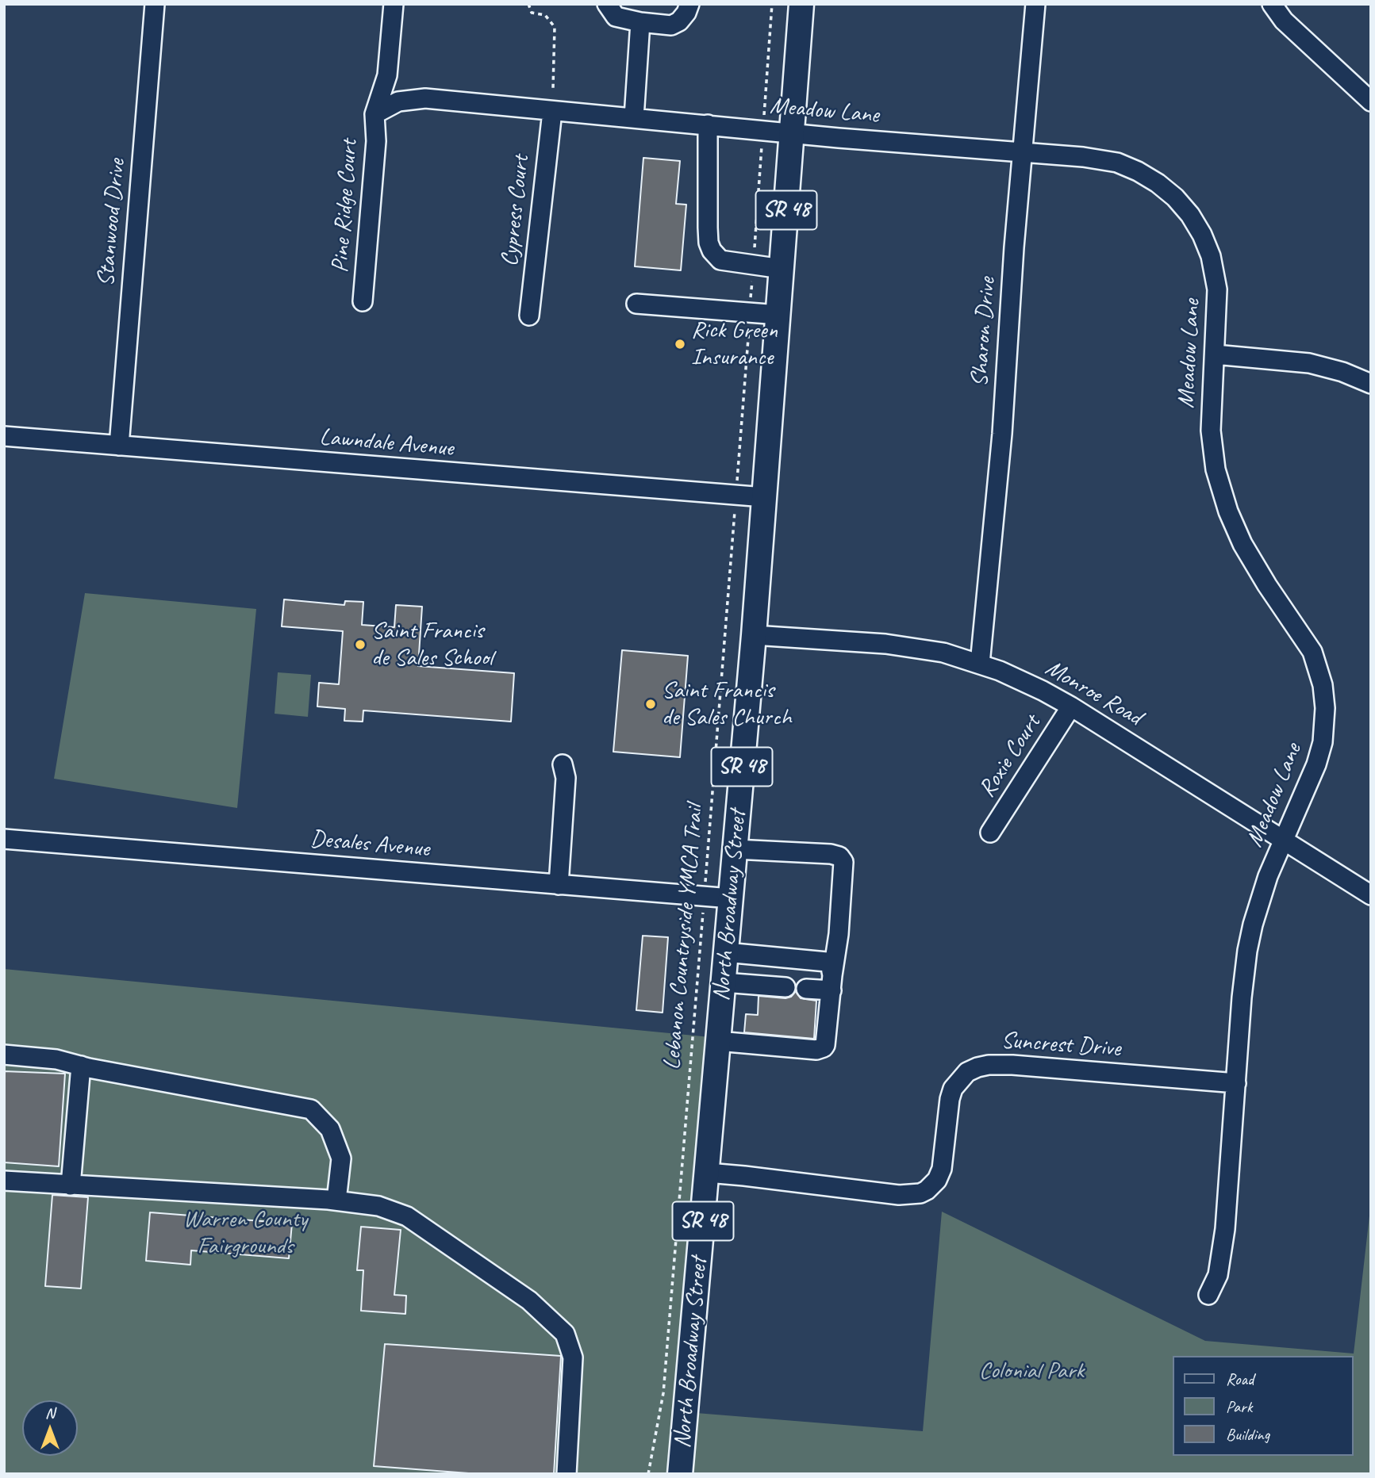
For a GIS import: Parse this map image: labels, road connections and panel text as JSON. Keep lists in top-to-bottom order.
{
  "streets": {
    "main road": ["SR 48", "North Broadway Street"],
    "street": [
      "Meadow Lane",
      "Pine Ridge Court",
      "Cypress Court",
      "Stanwood Drive",
      "Sharon Drive",
      "Lawndale Avenue",
      "Monroe Road",
      "Roxie Court",
      "Desales Avenue",
      "Suncrest Drive"
    ],
    "path": ["Lebanon Countryside YMCA Trail"]
  },
  "crossings": [
    ["Meadow Lane", "Pine Ridge Court"],
    ["Meadow Lane", "Cypress Court"],
    ["Meadow Lane", "Sharon Drive"],
    ["Meadow Lane", "Monroe Road"],
    ["Meadow Lane", "North Broadway Street"],
    ["Meadow Lane", "Lebanon Countryside YMCA Trail"],
    ["Meadow Lane", "Suncrest Drive"],
    ["Stanwood Drive", "Lawndale Avenue"],
    ["Sharon Drive", "Monroe Road"],
    ["Lawndale Avenue", "North Broadway Street"],
    ["Lawndale Avenue", "Lebanon Countryside YMCA Trail"],
    ["Monroe Road", "Roxie Court"],
    ["Monroe Road", "North Broadway Street"],
    ["Desales Avenue", "North Broadway Street"],
    ["Desales Avenue", "Lebanon Countryside YMCA Trail"],
    ["North Broadway Street", "Suncrest Drive"]
  ],
  "parks": ["Warren County Fairgrounds", "Colonial Park"],
  "places": ["Rick Green Insurance", "Saint Francis de Sales School", "Saint Francis de Sales Church"],
  "legend": ["Road", "Park", "Building"],
  "north": "top"
}
